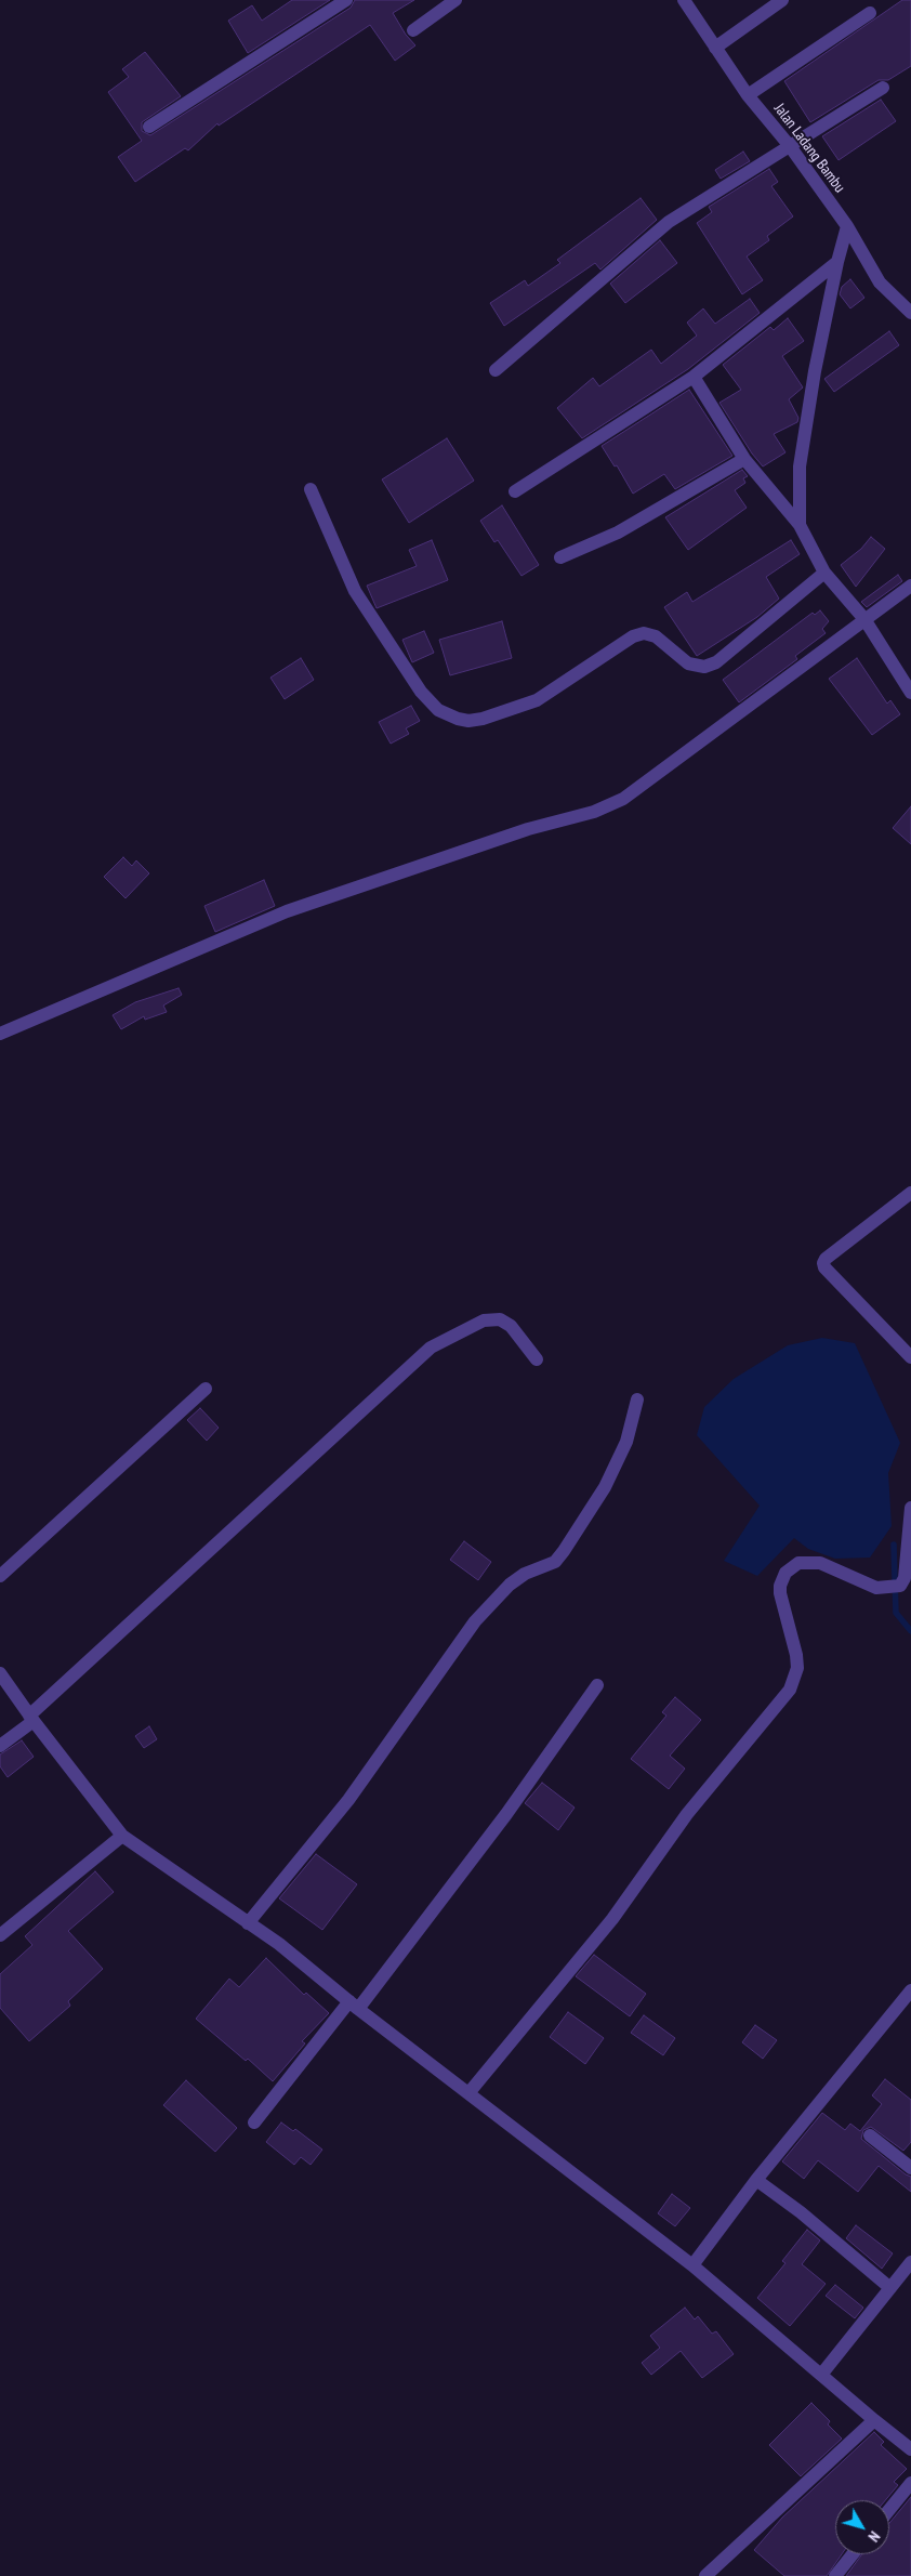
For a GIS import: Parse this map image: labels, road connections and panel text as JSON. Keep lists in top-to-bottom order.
{
  "streets": {
    "street": ["Jalan Ladang Bambu"]
  },
  "north": "bottom right"
}
